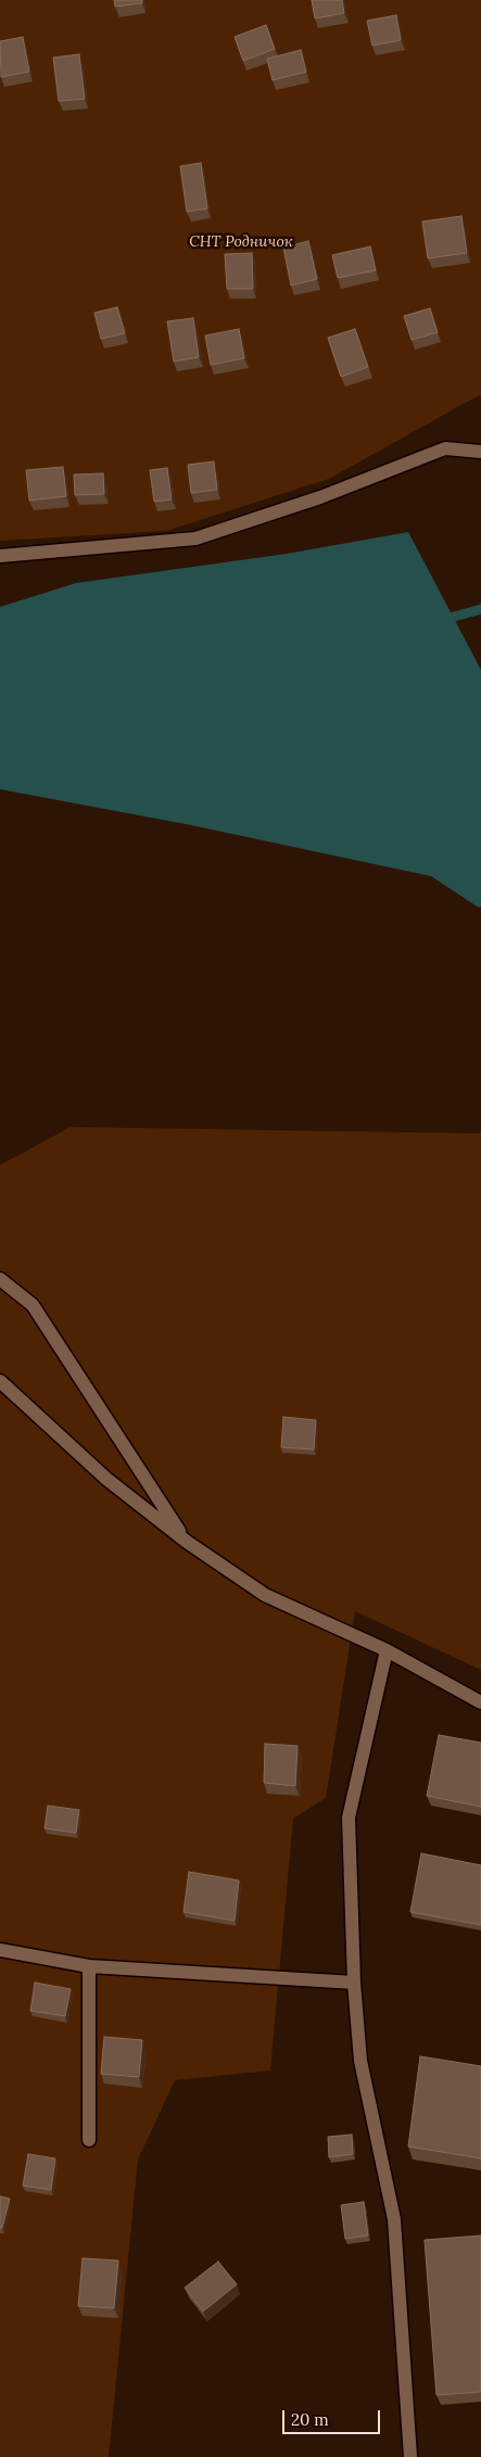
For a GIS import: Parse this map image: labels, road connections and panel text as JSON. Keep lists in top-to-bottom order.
{
  "parks": ["СНТ Родничок"],
  "scale_bar": "20 m"
}
